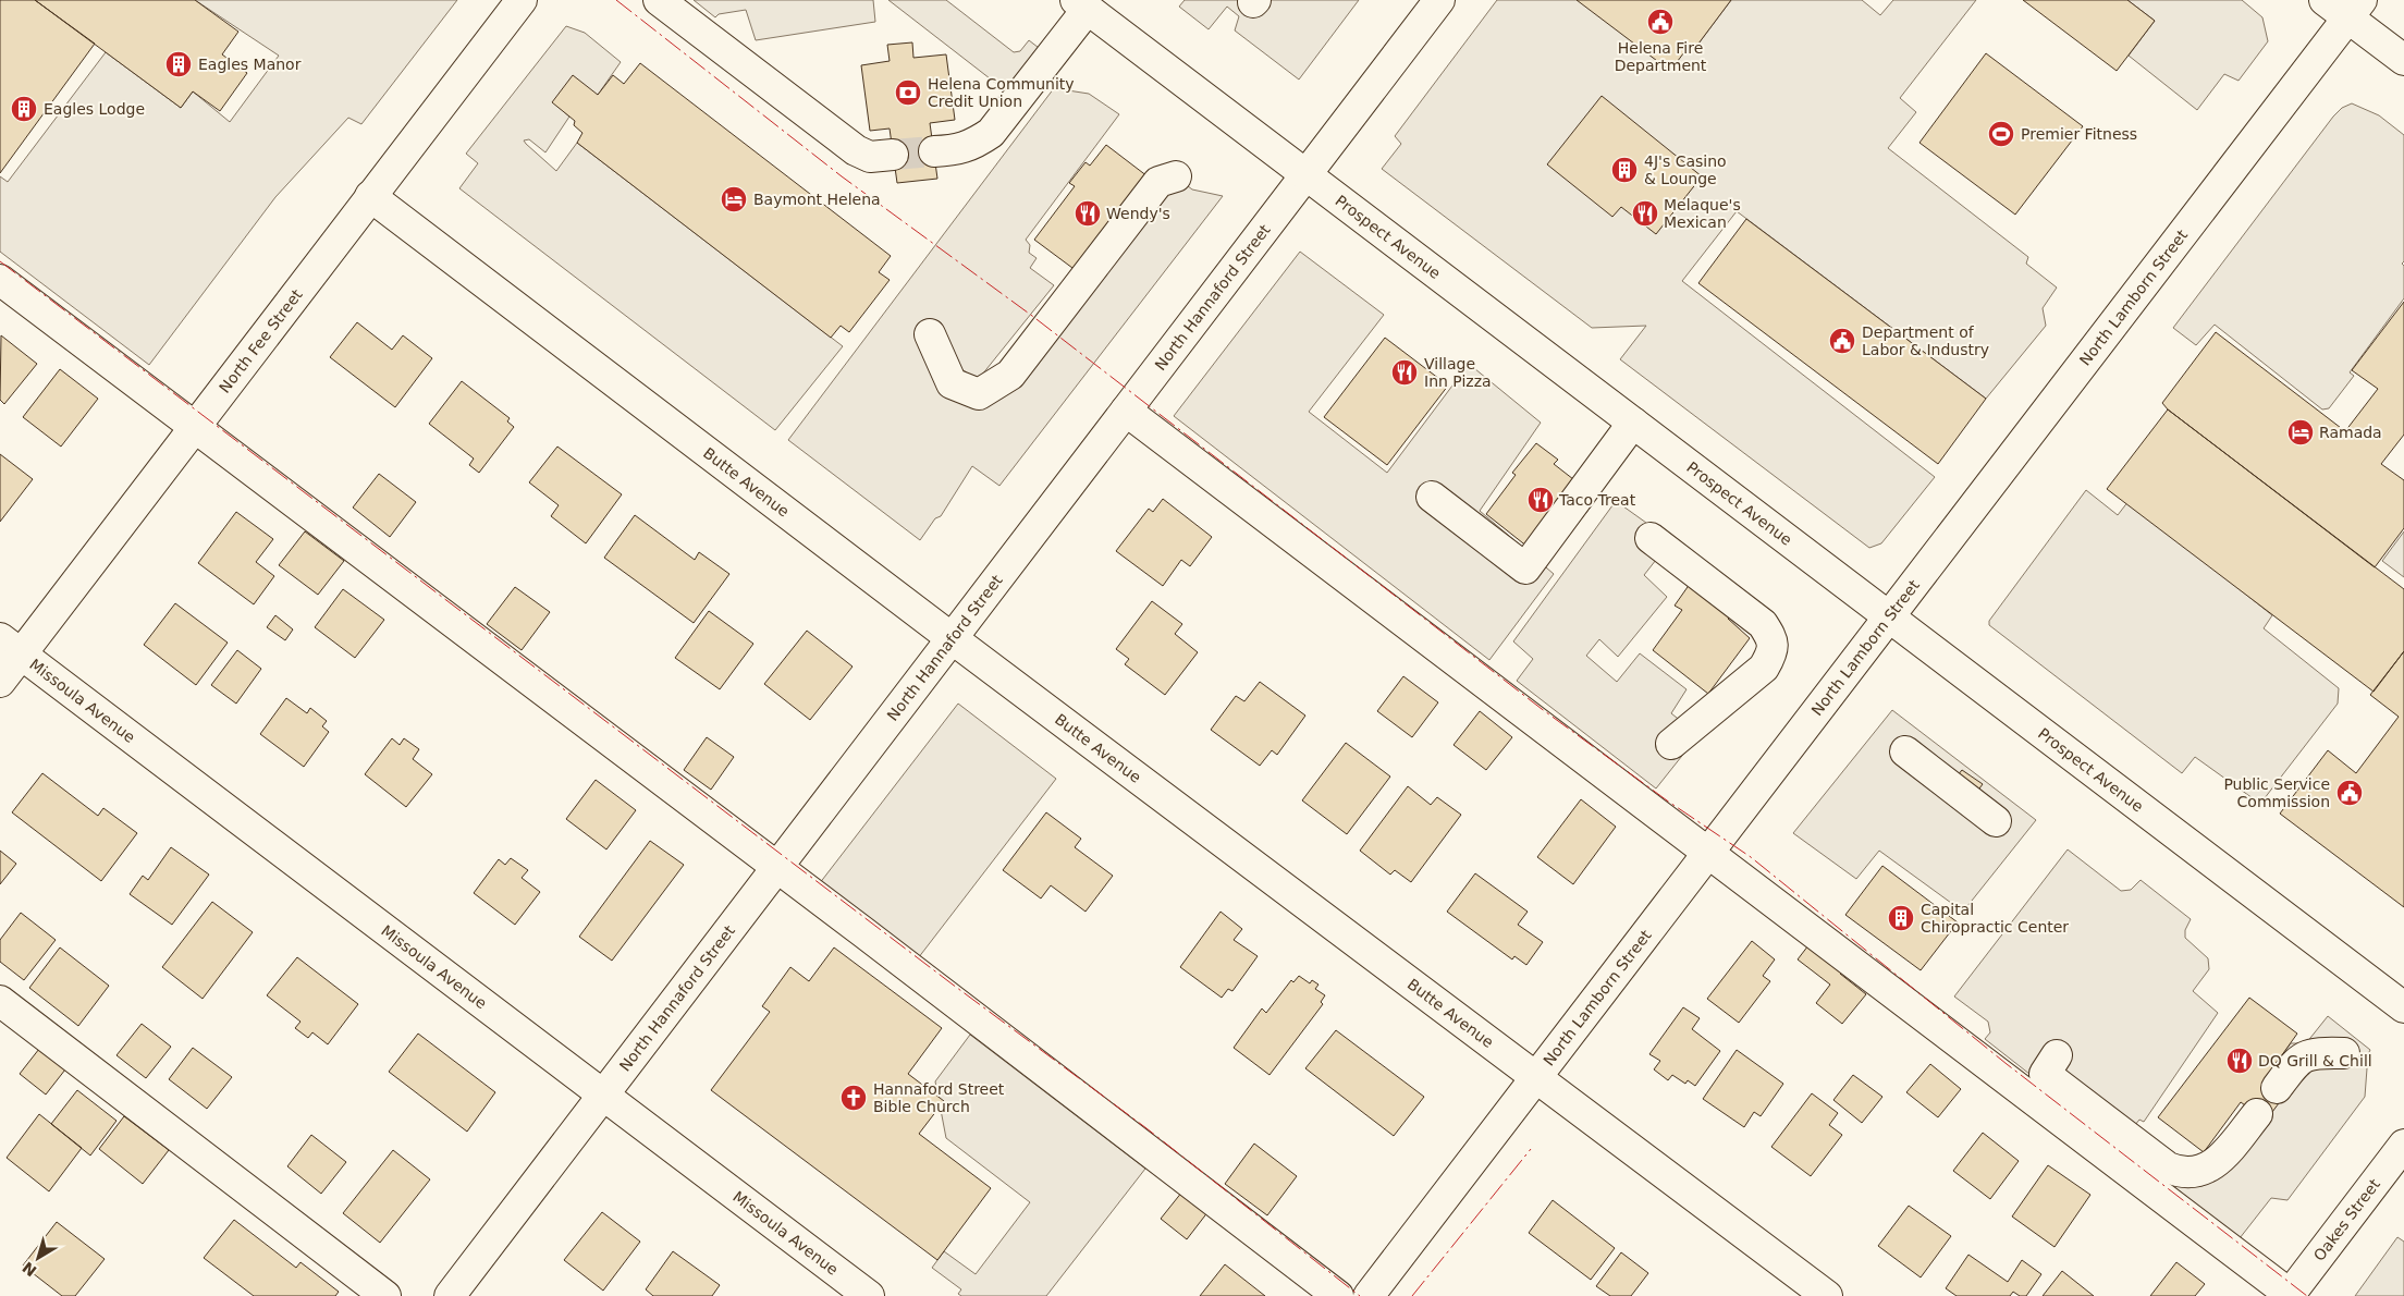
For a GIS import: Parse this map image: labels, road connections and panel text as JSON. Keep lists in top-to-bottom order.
{
  "streets": {
    "main road": [
      "Prospect Avenue",
      "North Hannaford Street",
      "North Lamborn Street",
      "North Fee Street",
      "Butte Avenue",
      "Missoula Avenue",
      "Oakes Street"
    ]
  },
  "crossings": [
    ["Prospect Avenue", "North Hannaford Street"],
    ["Prospect Avenue", "North Lamborn Street"],
    ["North Hannaford Street", "Butte Avenue"],
    ["North Hannaford Street", "Missoula Avenue"],
    ["North Lamborn Street", "Butte Avenue"],
    ["North Fee Street", "Butte Avenue"],
    ["North Fee Street", "Missoula Avenue"]
  ],
  "places": {
    "public building": ["Helena Fire Department", "Department of Labor & Industry", "Public Service Commission"],
    "building": [
      "Eagles Manor",
      "Eagles Lodge",
      "4J's Casino & Lounge",
      "Capital Chiropractic Center"
    ],
    "bank": ["Helena Community Credit Union"],
    "sports": ["Premier Fitness"],
    "hotel": ["Baymont Helena", "Ramada"],
    "restaurant": [
      "Wendy's",
      "Melaque's Mexican",
      "Village Inn Pizza",
      "Taco Treat",
      "DQ Grill & Chill"
    ],
    "church": ["Hannaford Street Bible Church"]
  },
  "north": "bottom left"
}
